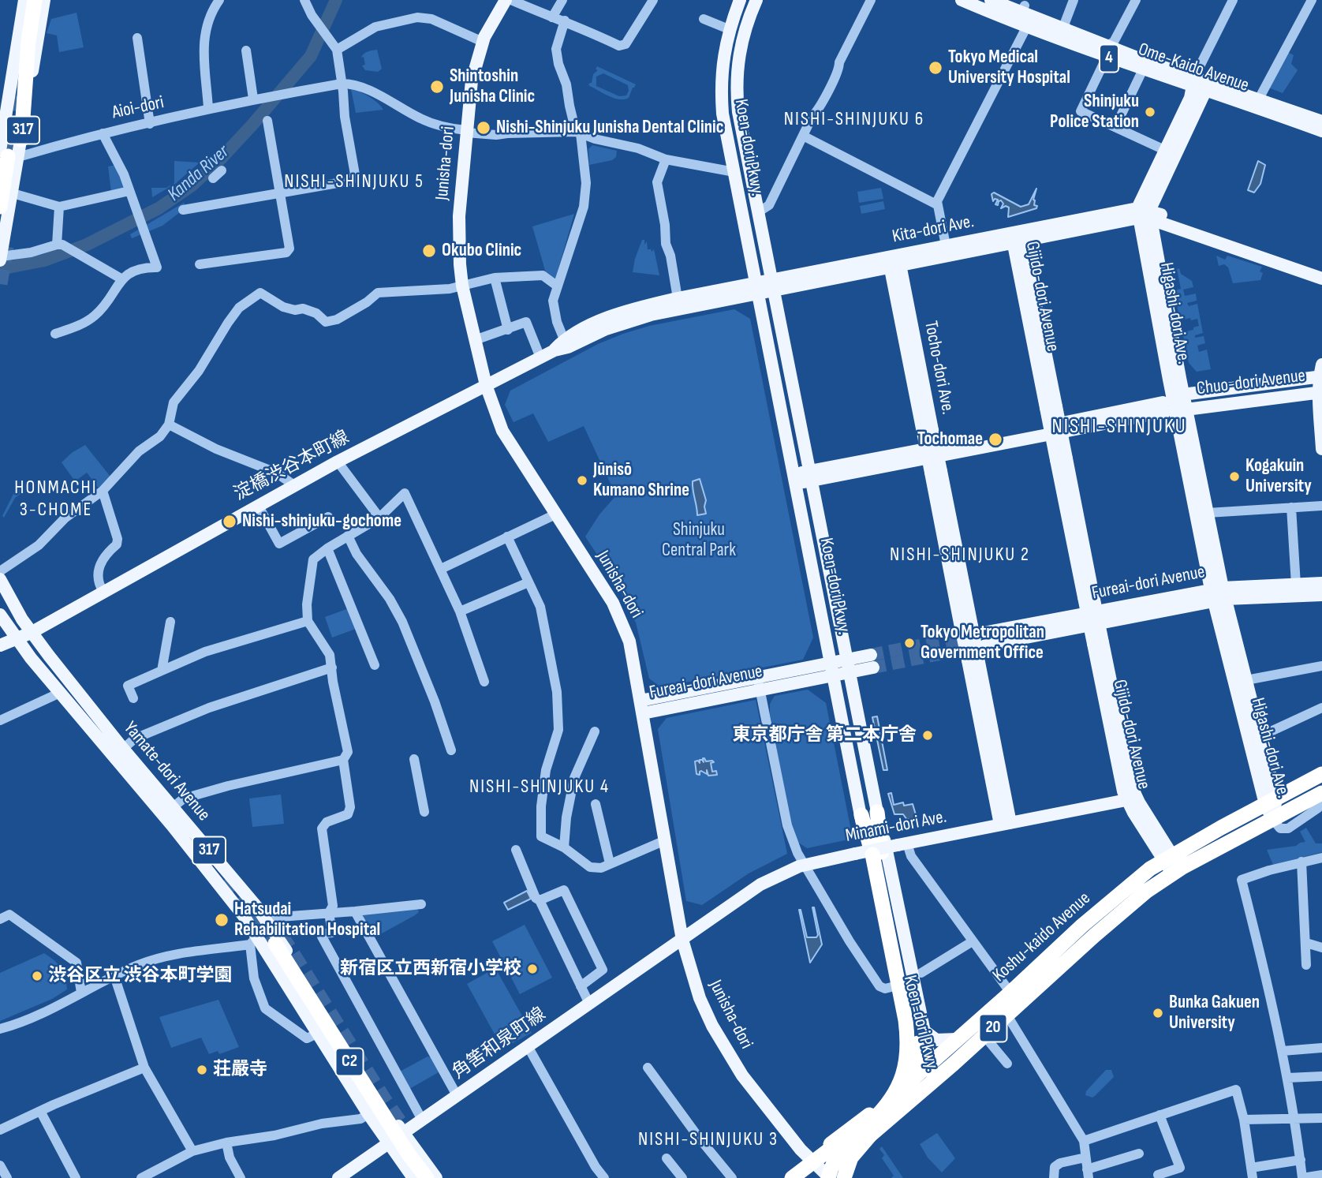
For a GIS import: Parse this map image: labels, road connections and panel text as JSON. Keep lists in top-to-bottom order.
{
  "streets": {
    "highway": ["Koshu-kaido Avenue", "20", "C2"],
    "main road": [
      "4",
      "Ome-Kaido Avenue",
      "317",
      "Koen-dori Pkwy.",
      "Junisha-dori",
      "Kita-dori Ave.",
      "Gijido-dori Avenue",
      "Higashi-dori Ave.",
      "Tocho-dori Ave.",
      "Chuo-dori Avenue",
      "淀橋渋谷本町線",
      "Fureai-dori Avenue",
      "Yamate-dori Avenue",
      "Minami-dori Ave.",
      "角筈和泉町線"
    ],
    "street": ["Aioi-dori"]
  },
  "crossings": [
    ["Aioi-dori", "317"],
    ["Koen-dori Pkwy.", "Kita-dori Ave."],
    ["Koen-dori Pkwy.", "Fureai-dori Avenue"],
    ["Koen-dori Pkwy.", "Koshu-kaido Avenue"],
    ["Junisha-dori", "Kita-dori Ave."],
    ["Junisha-dori", "淀橋渋谷本町線"],
    ["Junisha-dori", "Fureai-dori Avenue"],
    ["Junisha-dori", "Minami-dori Ave."],
    ["Junisha-dori", "Koshu-kaido Avenue"],
    ["Junisha-dori", "20"],
    ["Junisha-dori", "角筈和泉町線"],
    ["Kita-dori Ave.", "Gijido-dori Avenue"],
    ["Kita-dori Ave.", "Higashi-dori Ave."],
    ["Kita-dori Ave.", "Tocho-dori Ave."],
    ["Kita-dori Ave.", "淀橋渋谷本町線"],
    ["Gijido-dori Avenue", "Minami-dori Ave."],
    ["Gijido-dori Avenue", "Koshu-kaido Avenue"],
    ["Higashi-dori Ave.", "Chuo-dori Avenue"],
    ["Higashi-dori Ave.", "Fureai-dori Avenue"],
    ["Higashi-dori Ave.", "Koshu-kaido Avenue"],
    ["Tocho-dori Ave.", "Minami-dori Ave."],
    ["淀橋渋谷本町線", "Yamate-dori Avenue"],
    ["Yamate-dori Avenue", "角筈和泉町線"],
    ["Minami-dori Ave.", "角筈和泉町線"],
    ["Koshu-kaido Avenue", "20"]
  ],
  "districts": [
    "NISHI-SHINJUKU 6",
    "NISHI-SHINJUKU 5",
    "NISHI-SHINJUKU",
    "HONMACHI 3-CHOME",
    "NISHI-SHINJUKU 2",
    "NISHI-SHINJUKU 4",
    "NISHI-SHINJUKU 3"
  ],
  "water": ["Kanda River"],
  "parks": ["Shinjuku Central Park"],
  "places": [
    "Tokyo Medical University Hospital",
    "Shintoshin Junisha Clinic",
    "Shinjuku Police Station",
    "Nishi-Shinjuku Junisha Dental Clinic",
    "Okubo Clinic",
    "Tochomae",
    "Kogakuin University",
    "Jūnisō Kumano Shrine",
    "Nishi-shinjuku-gochome",
    "Tokyo Metropolitan Government Office",
    "東京都庁舎 第二本庁舎",
    "Hatsudai Rehabilitation Hospital",
    "新宿区立西新宿小学校",
    "渋谷区立 渋谷本町学園",
    "Bunka Gakuen University",
    "荘嚴寺"
  ]
}
